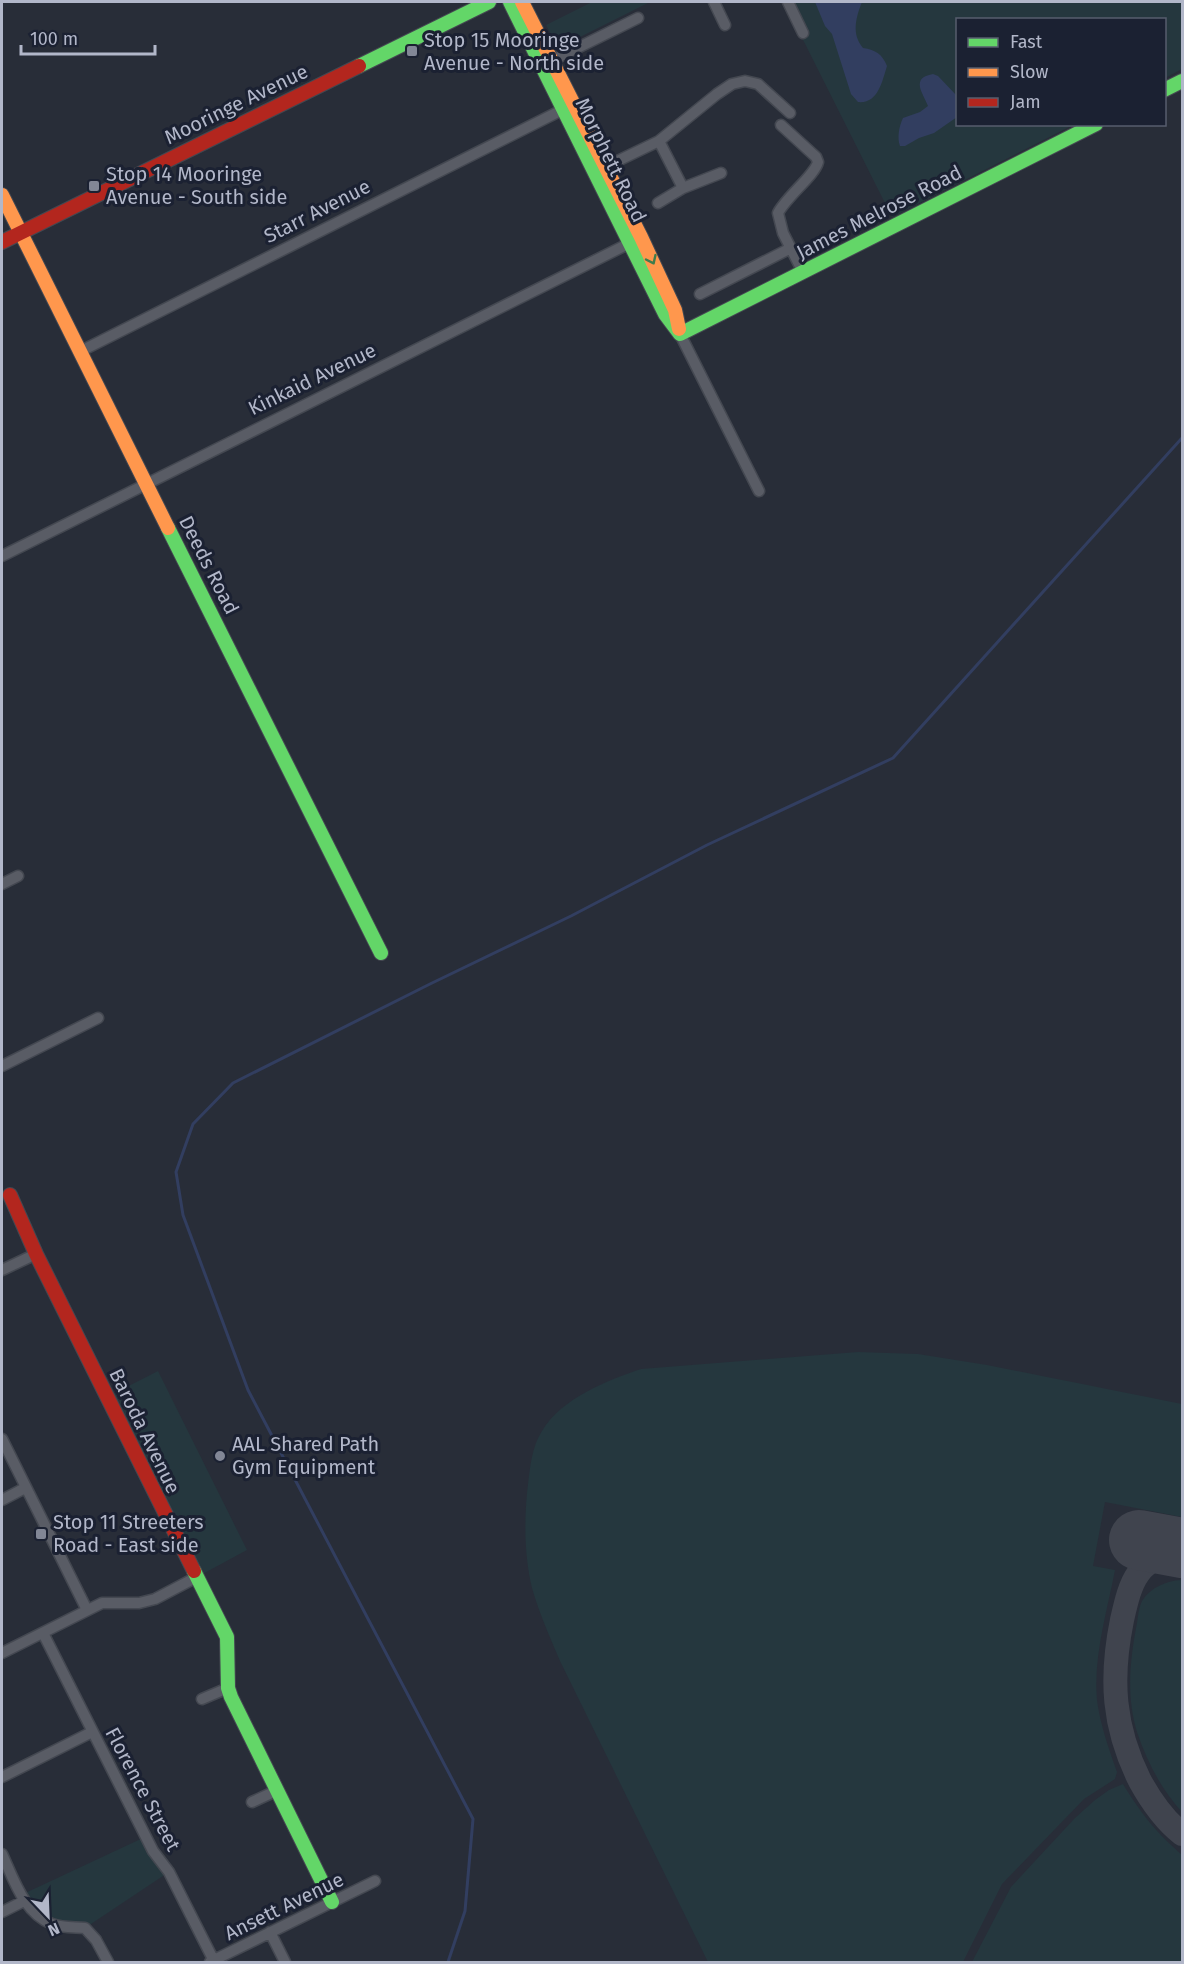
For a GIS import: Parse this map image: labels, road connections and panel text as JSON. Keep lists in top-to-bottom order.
{
  "streets": {
    "street": [
      "Mooringe Avenue",
      "Morphett Road",
      "Starr Avenue",
      "James Melrose Road",
      "Kinkaid Avenue",
      "Deeds Road",
      "Baroda Avenue",
      "Florence Street",
      "Ansett Avenue"
    ]
  },
  "crossings": [
    ["Mooringe Avenue", "Deeds Road"],
    ["Morphett Road", "Starr Avenue"],
    ["Morphett Road", "James Melrose Road"],
    ["Morphett Road", "Kinkaid Avenue"],
    ["Starr Avenue", "Deeds Road"],
    ["Kinkaid Avenue", "Deeds Road"],
    ["Baroda Avenue", "Ansett Avenue"],
    ["Florence Street", "Ansett Avenue"]
  ],
  "places": {
    "transit": ["Stop 15 Mooringe Avenue - North side", "Stop 14 Mooringe Avenue - South side", "Stop 11 Streeters Road - East side"],
    "other": ["AAL Shared Path Gym Equipment"]
  },
  "legend": ["Fast", "Slow", "Jam"],
  "scale_bar": "100 m",
  "north": "bottom right"
}
